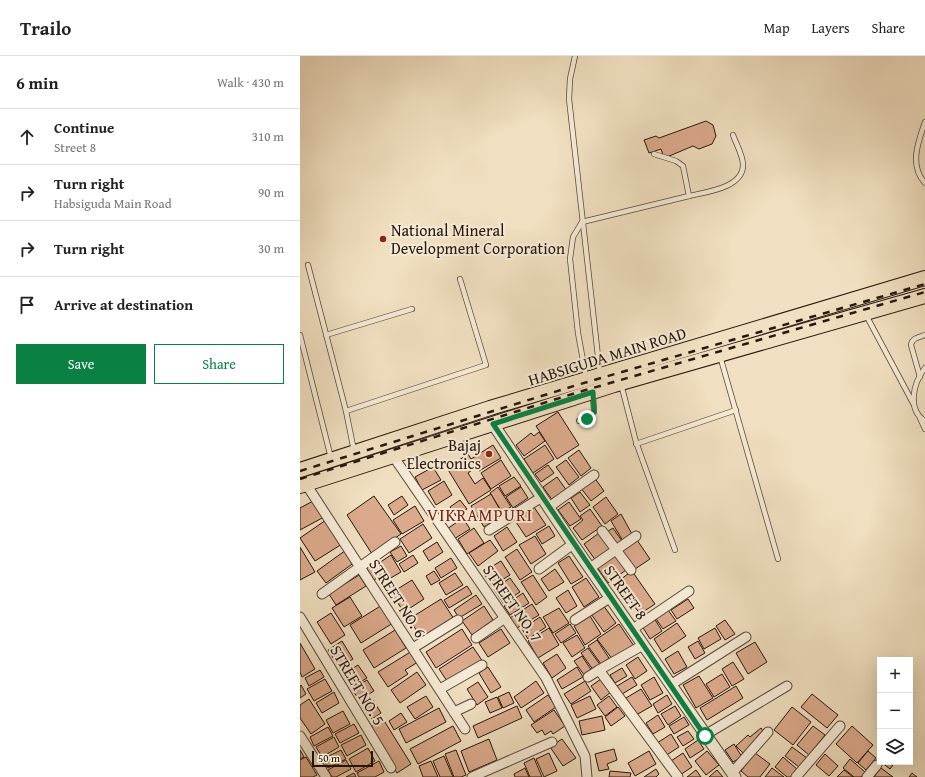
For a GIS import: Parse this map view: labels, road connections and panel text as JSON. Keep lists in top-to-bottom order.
{
  "streets": {
    "main road": ["HABSIGUDA MAIN ROAD"],
    "street": [
      "STREET 8",
      "STREET NO. 6",
      "STREET NO. 7",
      "STREET NO. 5"
    ]
  },
  "crossings": [
    ["HABSIGUDA MAIN ROAD", "STREET 8"],
    ["HABSIGUDA MAIN ROAD", "STREET NO. 6"],
    ["HABSIGUDA MAIN ROAD", "STREET NO. 7"]
  ],
  "districts": ["VIKRAMPURI"],
  "places": ["National Mineral Development Corporation", "Bajaj Electronics"],
  "scale_bar": "50 m",
  "page": {
    "header": "Trailo",
    "nav": ["Map", "Layers", "Share"],
    "heading": ["6 min", "Walk · 430 m"],
    "list": [
      ["Continue", "Street 8", "310 m"],
      ["Turn right", "Habsiguda Main Road", "90 m"],
      ["Turn right", "30 m"],
      "Arrive at destination"
    ],
    "buttons": ["Save", "Share"],
    "map_buttons": ["+", "−"],
    "scale": "50 m"
  }
}
